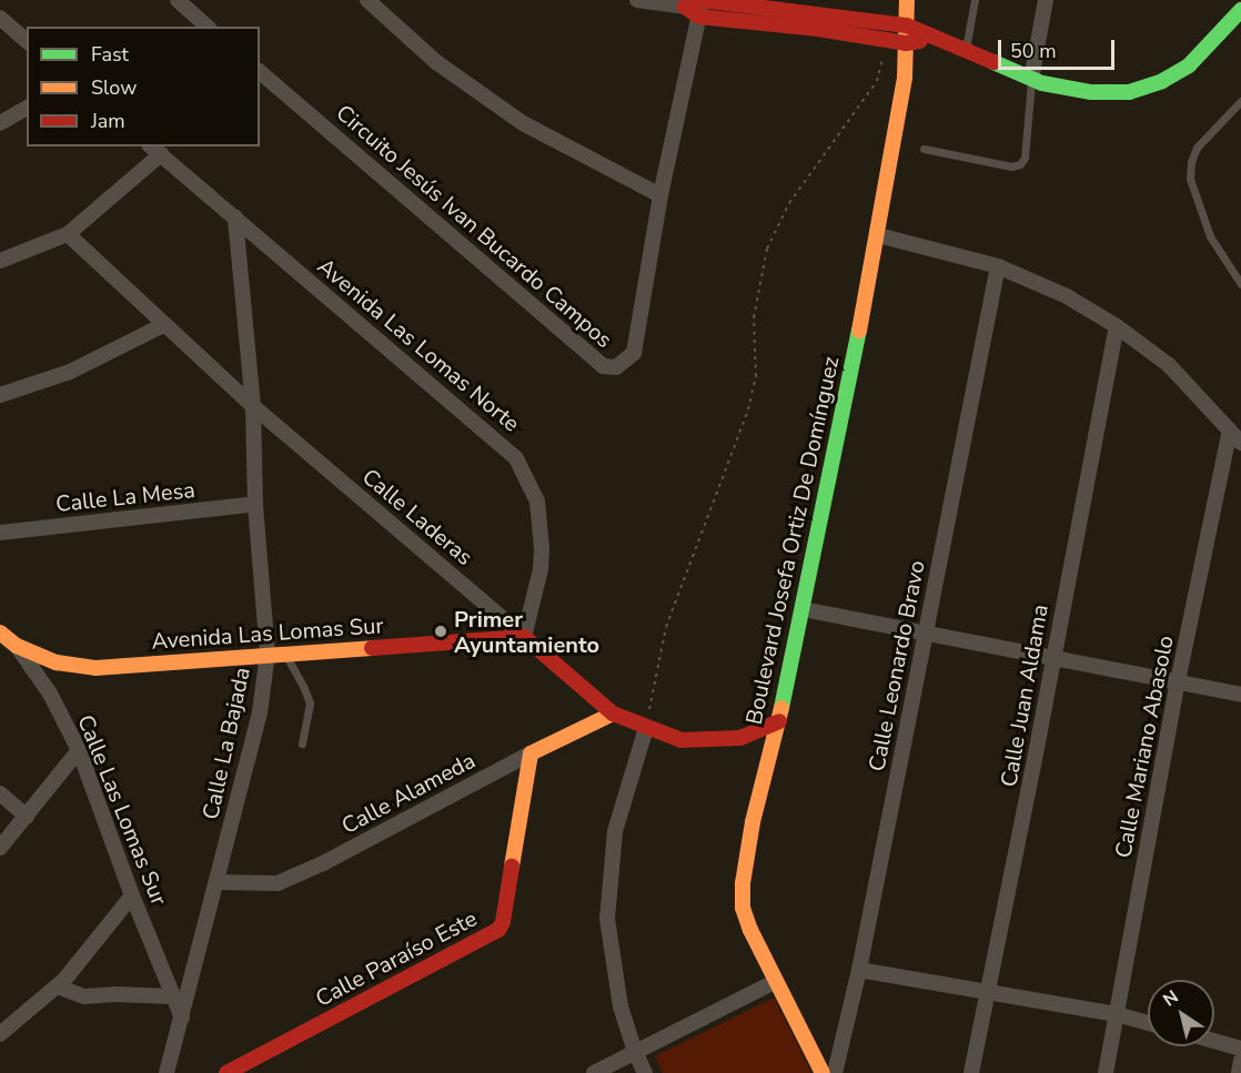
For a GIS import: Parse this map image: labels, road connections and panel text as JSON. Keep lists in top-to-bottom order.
{
  "streets": {
    "street": [
      "Circuito Jesús Ivan Bucardo Campos",
      "Avenida Las Lomas Norte",
      "Calle La Mesa",
      "Calle Laderas",
      "Boulevard Josefa Ortiz De Domínguez",
      "Avenida Las Lomas Sur",
      "Calle Leonardo Bravo",
      "Calle Juan Aldama",
      "Calle La Bajada",
      "Calle Mariano Abasolo",
      "Calle Alameda",
      "Calle Las Lomas Sur",
      "Calle Paraíso Este"
    ]
  },
  "crossings": [
    ["Avenida Las Lomas Norte", "Calle Laderas"],
    ["Avenida Las Lomas Norte", "Avenida Las Lomas Sur"],
    ["Avenida Las Lomas Norte", "Calle La Bajada"],
    ["Calle La Mesa", "Calle La Bajada"],
    ["Calle Laderas", "Boulevard Josefa Ortiz De Domínguez"],
    ["Calle Laderas", "Avenida Las Lomas Sur"],
    ["Calle Laderas", "Calle La Bajada"],
    ["Calle Laderas", "Calle Alameda"],
    ["Avenida Las Lomas Sur", "Calle La Bajada"],
    ["Avenida Las Lomas Sur", "Calle Las Lomas Sur"],
    ["Calle La Bajada", "Calle Alameda"],
    ["Calle La Bajada", "Calle Las Lomas Sur"],
    ["Calle Alameda", "Calle Paraíso Este"]
  ],
  "places": ["Primer Ayuntamiento"],
  "legend": ["Fast", "Slow", "Jam"],
  "scale_bar": "50 m",
  "north": "top left"
}
